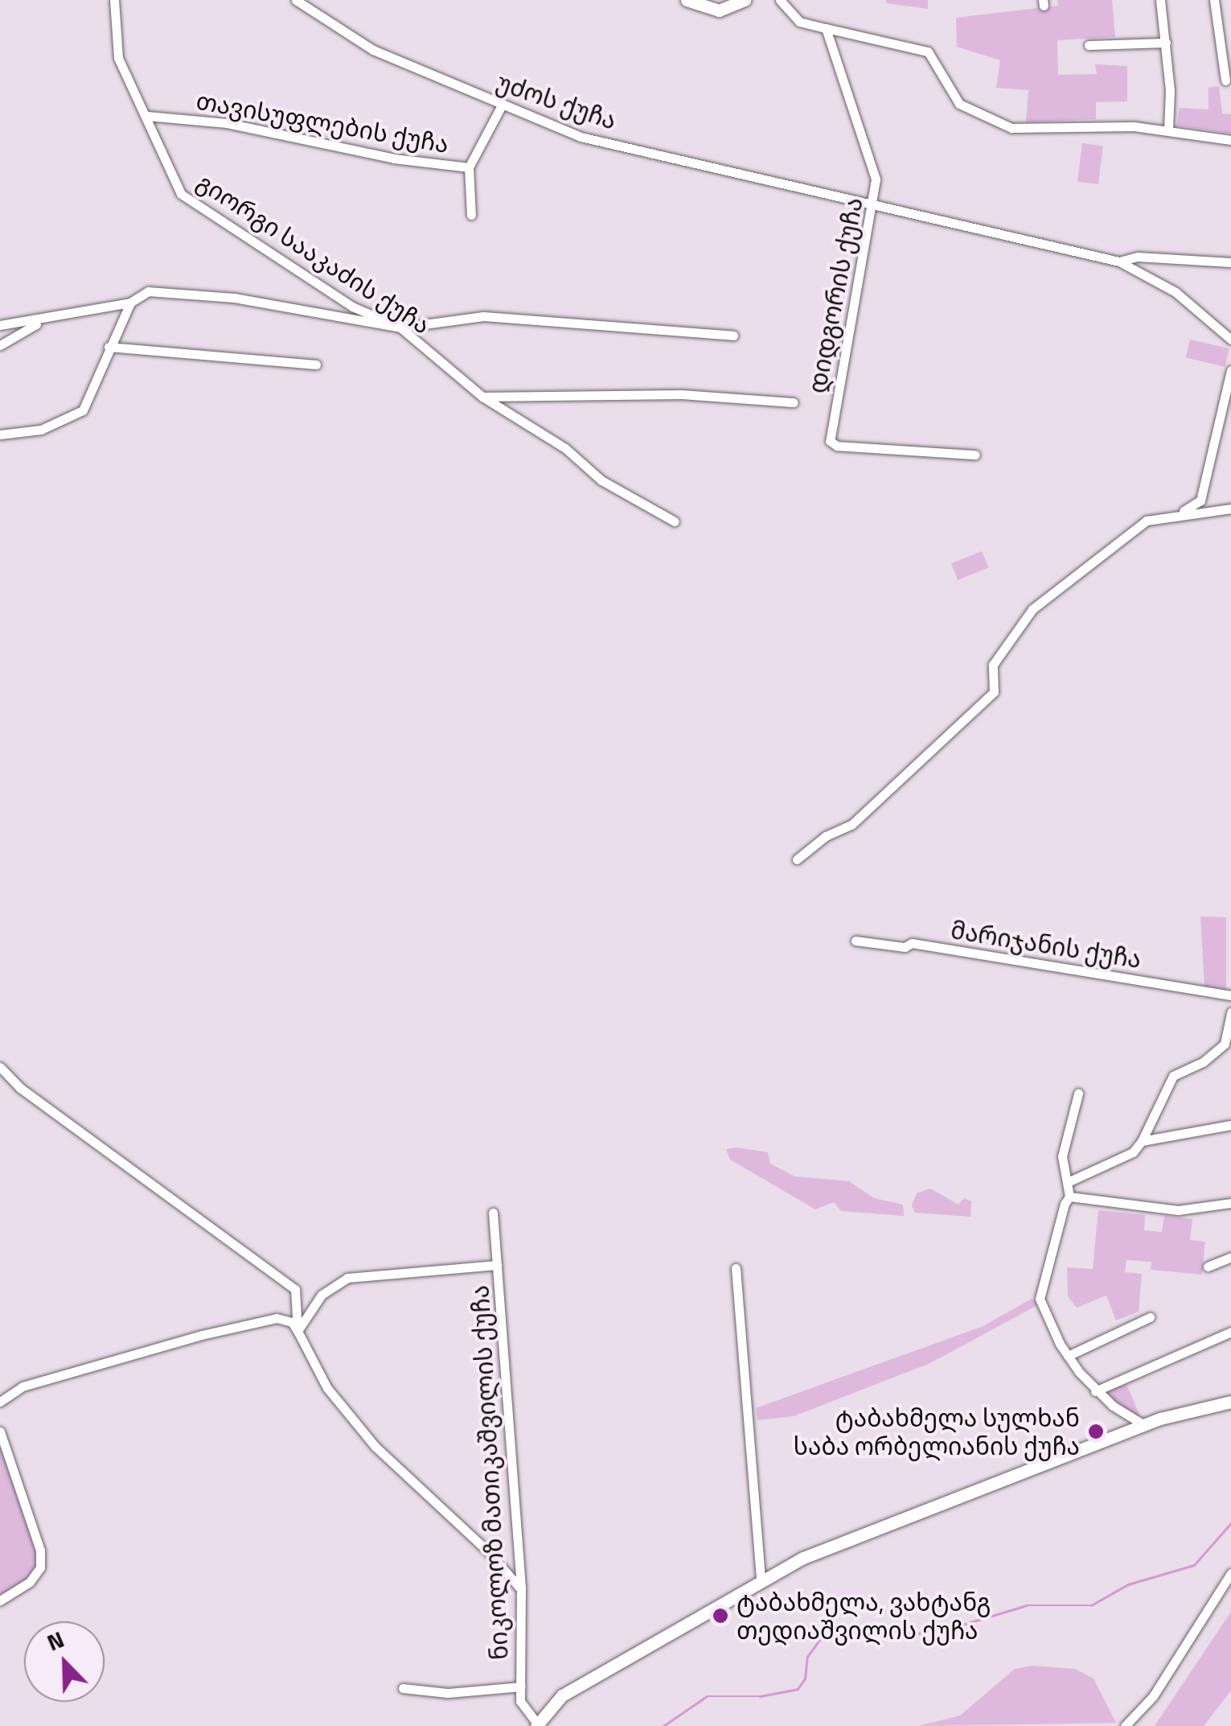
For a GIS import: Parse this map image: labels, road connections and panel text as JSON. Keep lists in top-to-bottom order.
{
  "streets": {
    "street": [
      "უძოს ქუჩა",
      "თავისუფლების ქუჩა",
      "გიორგი სააკაძის ქუჩა",
      "დიდგორის ქუჩა",
      "მარიჯანის ქუჩა",
      "ნიკოლოზ მათიკაშვილის ქუჩა"
    ]
  },
  "crossings": [
    ["უძოს ქუჩა", "თავისუფლების ქუჩა"],
    ["უძოს ქუჩა", "დიდგორის ქუჩა"],
    ["თავისუფლების ქუჩა", "გიორგი სააკაძის ქუჩა"]
  ],
  "places": ["ტაბახმელა სულხან საბა ორბელიანის ქუჩა", "ტაბახმელა, ვახტანგ თედიაშვილის ქუჩა"],
  "north": "top left"
}
